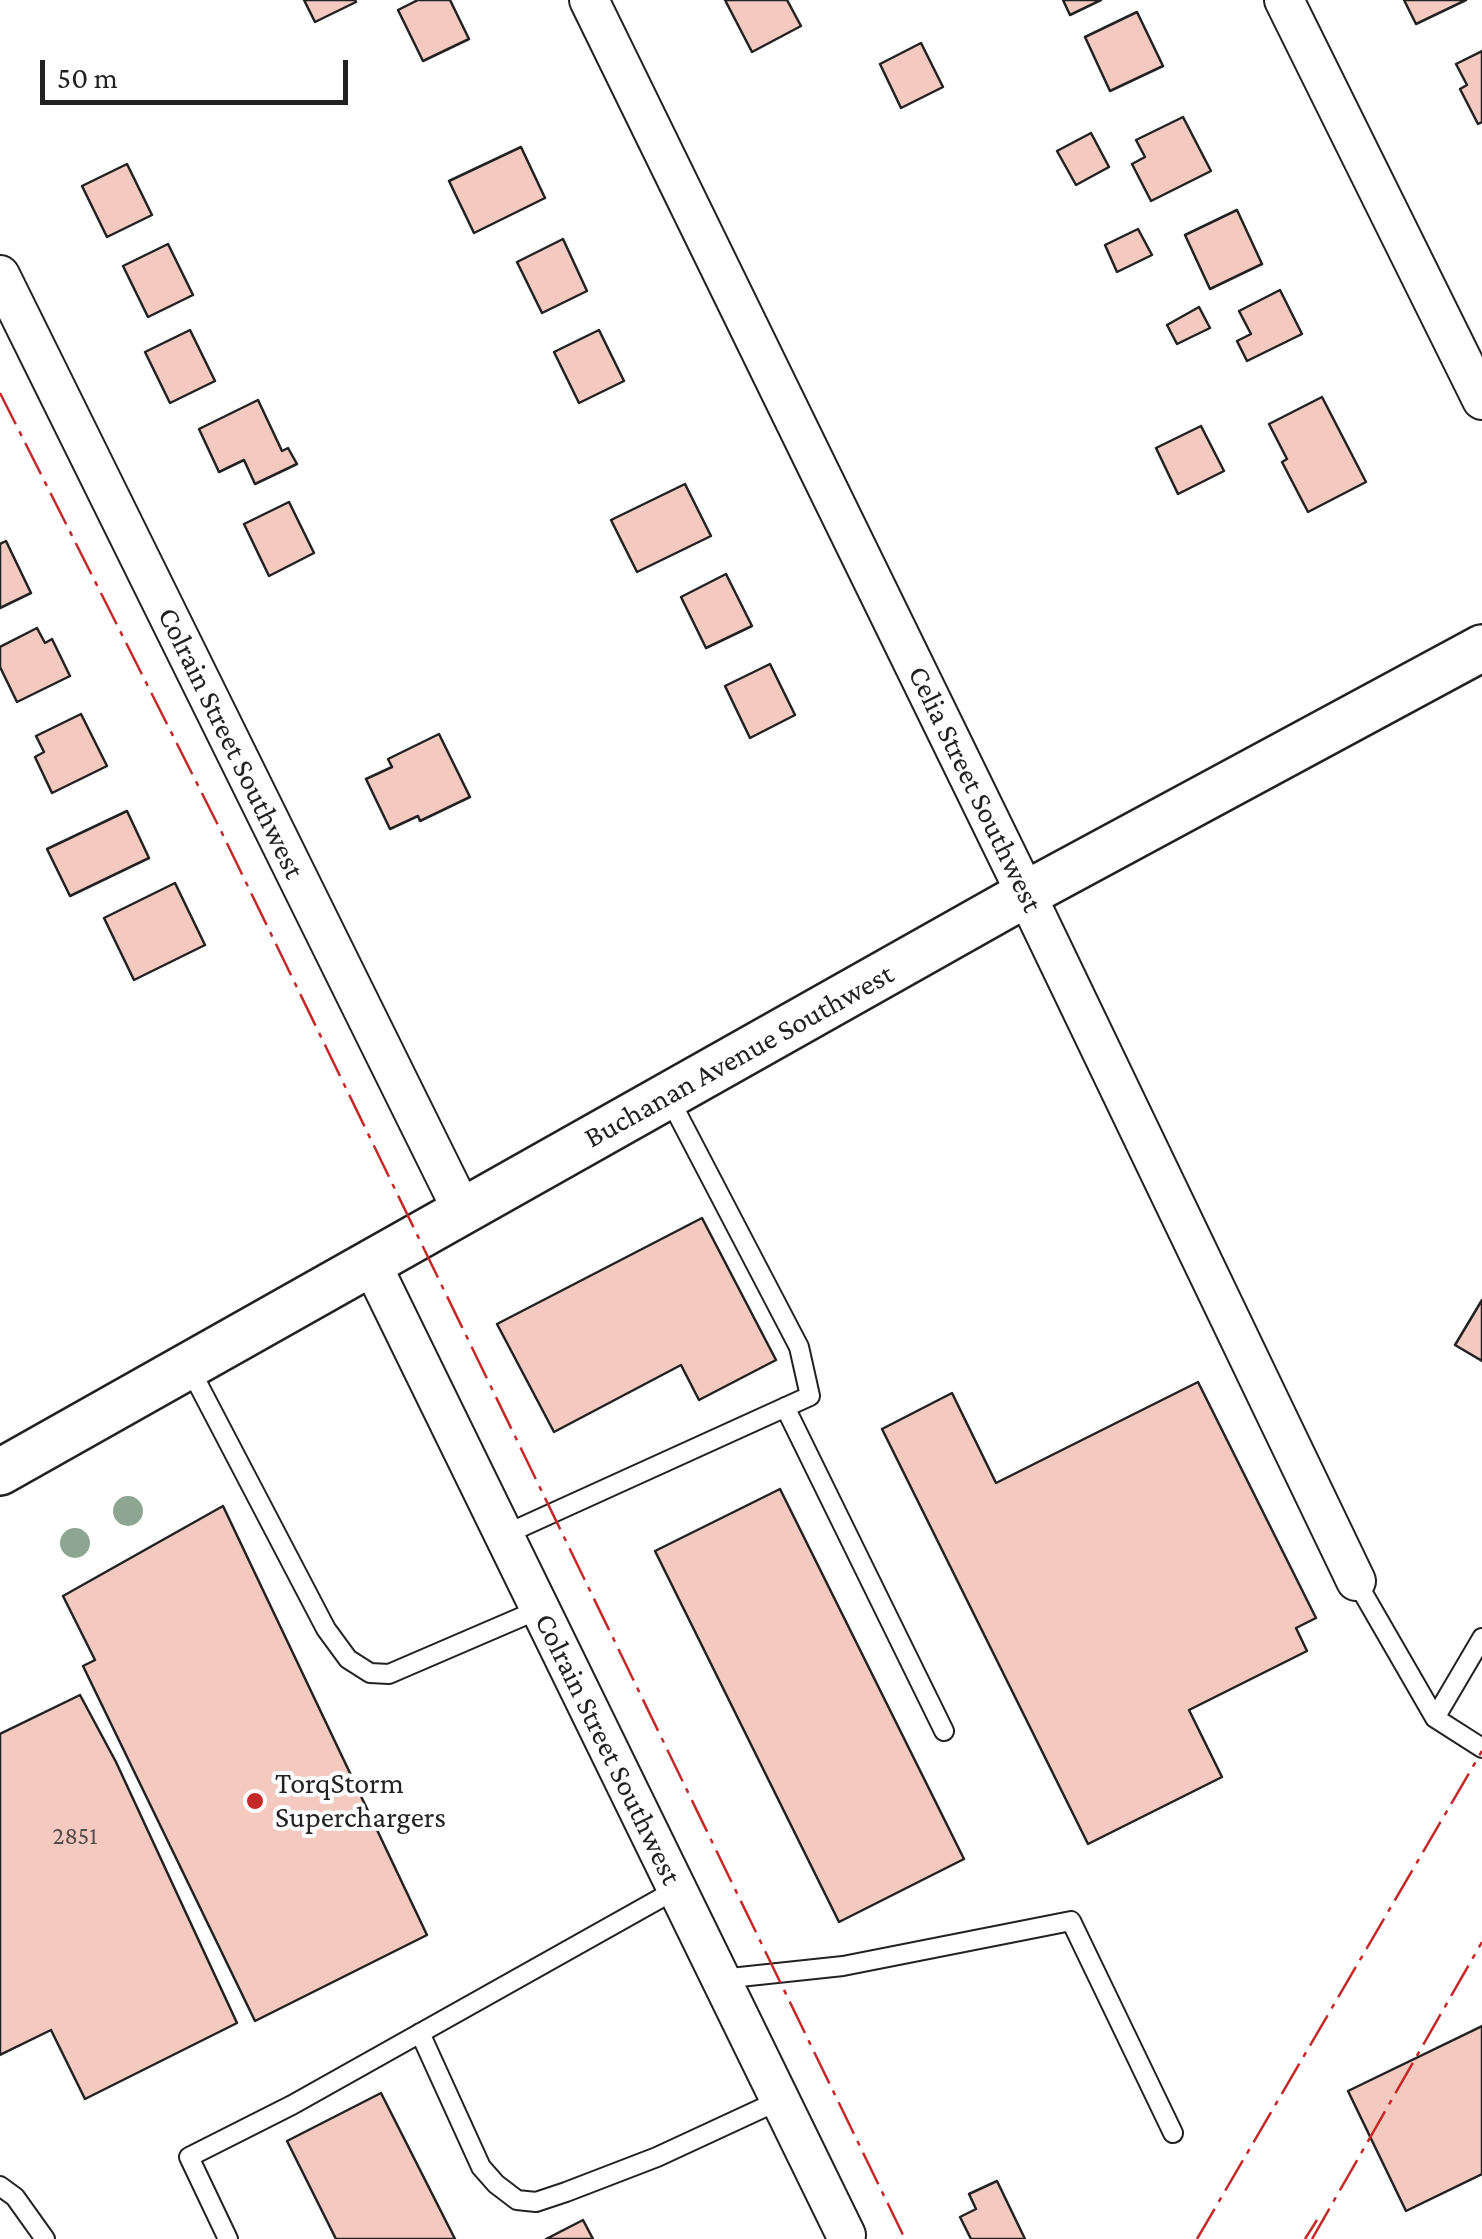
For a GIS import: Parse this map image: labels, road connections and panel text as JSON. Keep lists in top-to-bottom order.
{
  "streets": {
    "street": ["Colrain Street Southwest", "Celia Street Southwest", "Buchanan Avenue Southwest"]
  },
  "crossings": [
    ["Colrain Street Southwest", "Buchanan Avenue Southwest"],
    ["Celia Street Southwest", "Buchanan Avenue Southwest"]
  ],
  "places": ["TorqStorm Superchargers"],
  "house_numbers": ["2851"],
  "scale_bar": "50 m"
}
